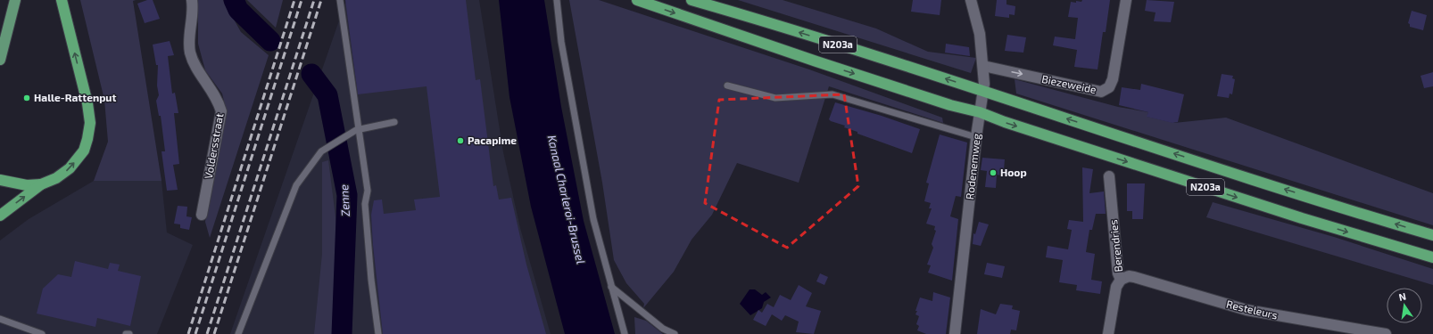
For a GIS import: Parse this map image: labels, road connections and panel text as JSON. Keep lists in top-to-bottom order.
{
  "streets": {
    "highway": ["N203a"],
    "street": [
      "Biezeweide",
      "Voldersstraat",
      "Rodenemweg",
      "Berendries",
      "Resteleurs"
    ]
  },
  "crossings": [
    ["N203a", "Rodenemweg"],
    ["Biezeweide", "Rodenemweg"],
    ["Berendries", "Resteleurs"]
  ],
  "water": ["Kanaal Charleroi-Brussel", "Zenne"],
  "places": ["Halle-Rattenput", "Pacapime", "Hoop"],
  "north": "top"
}
